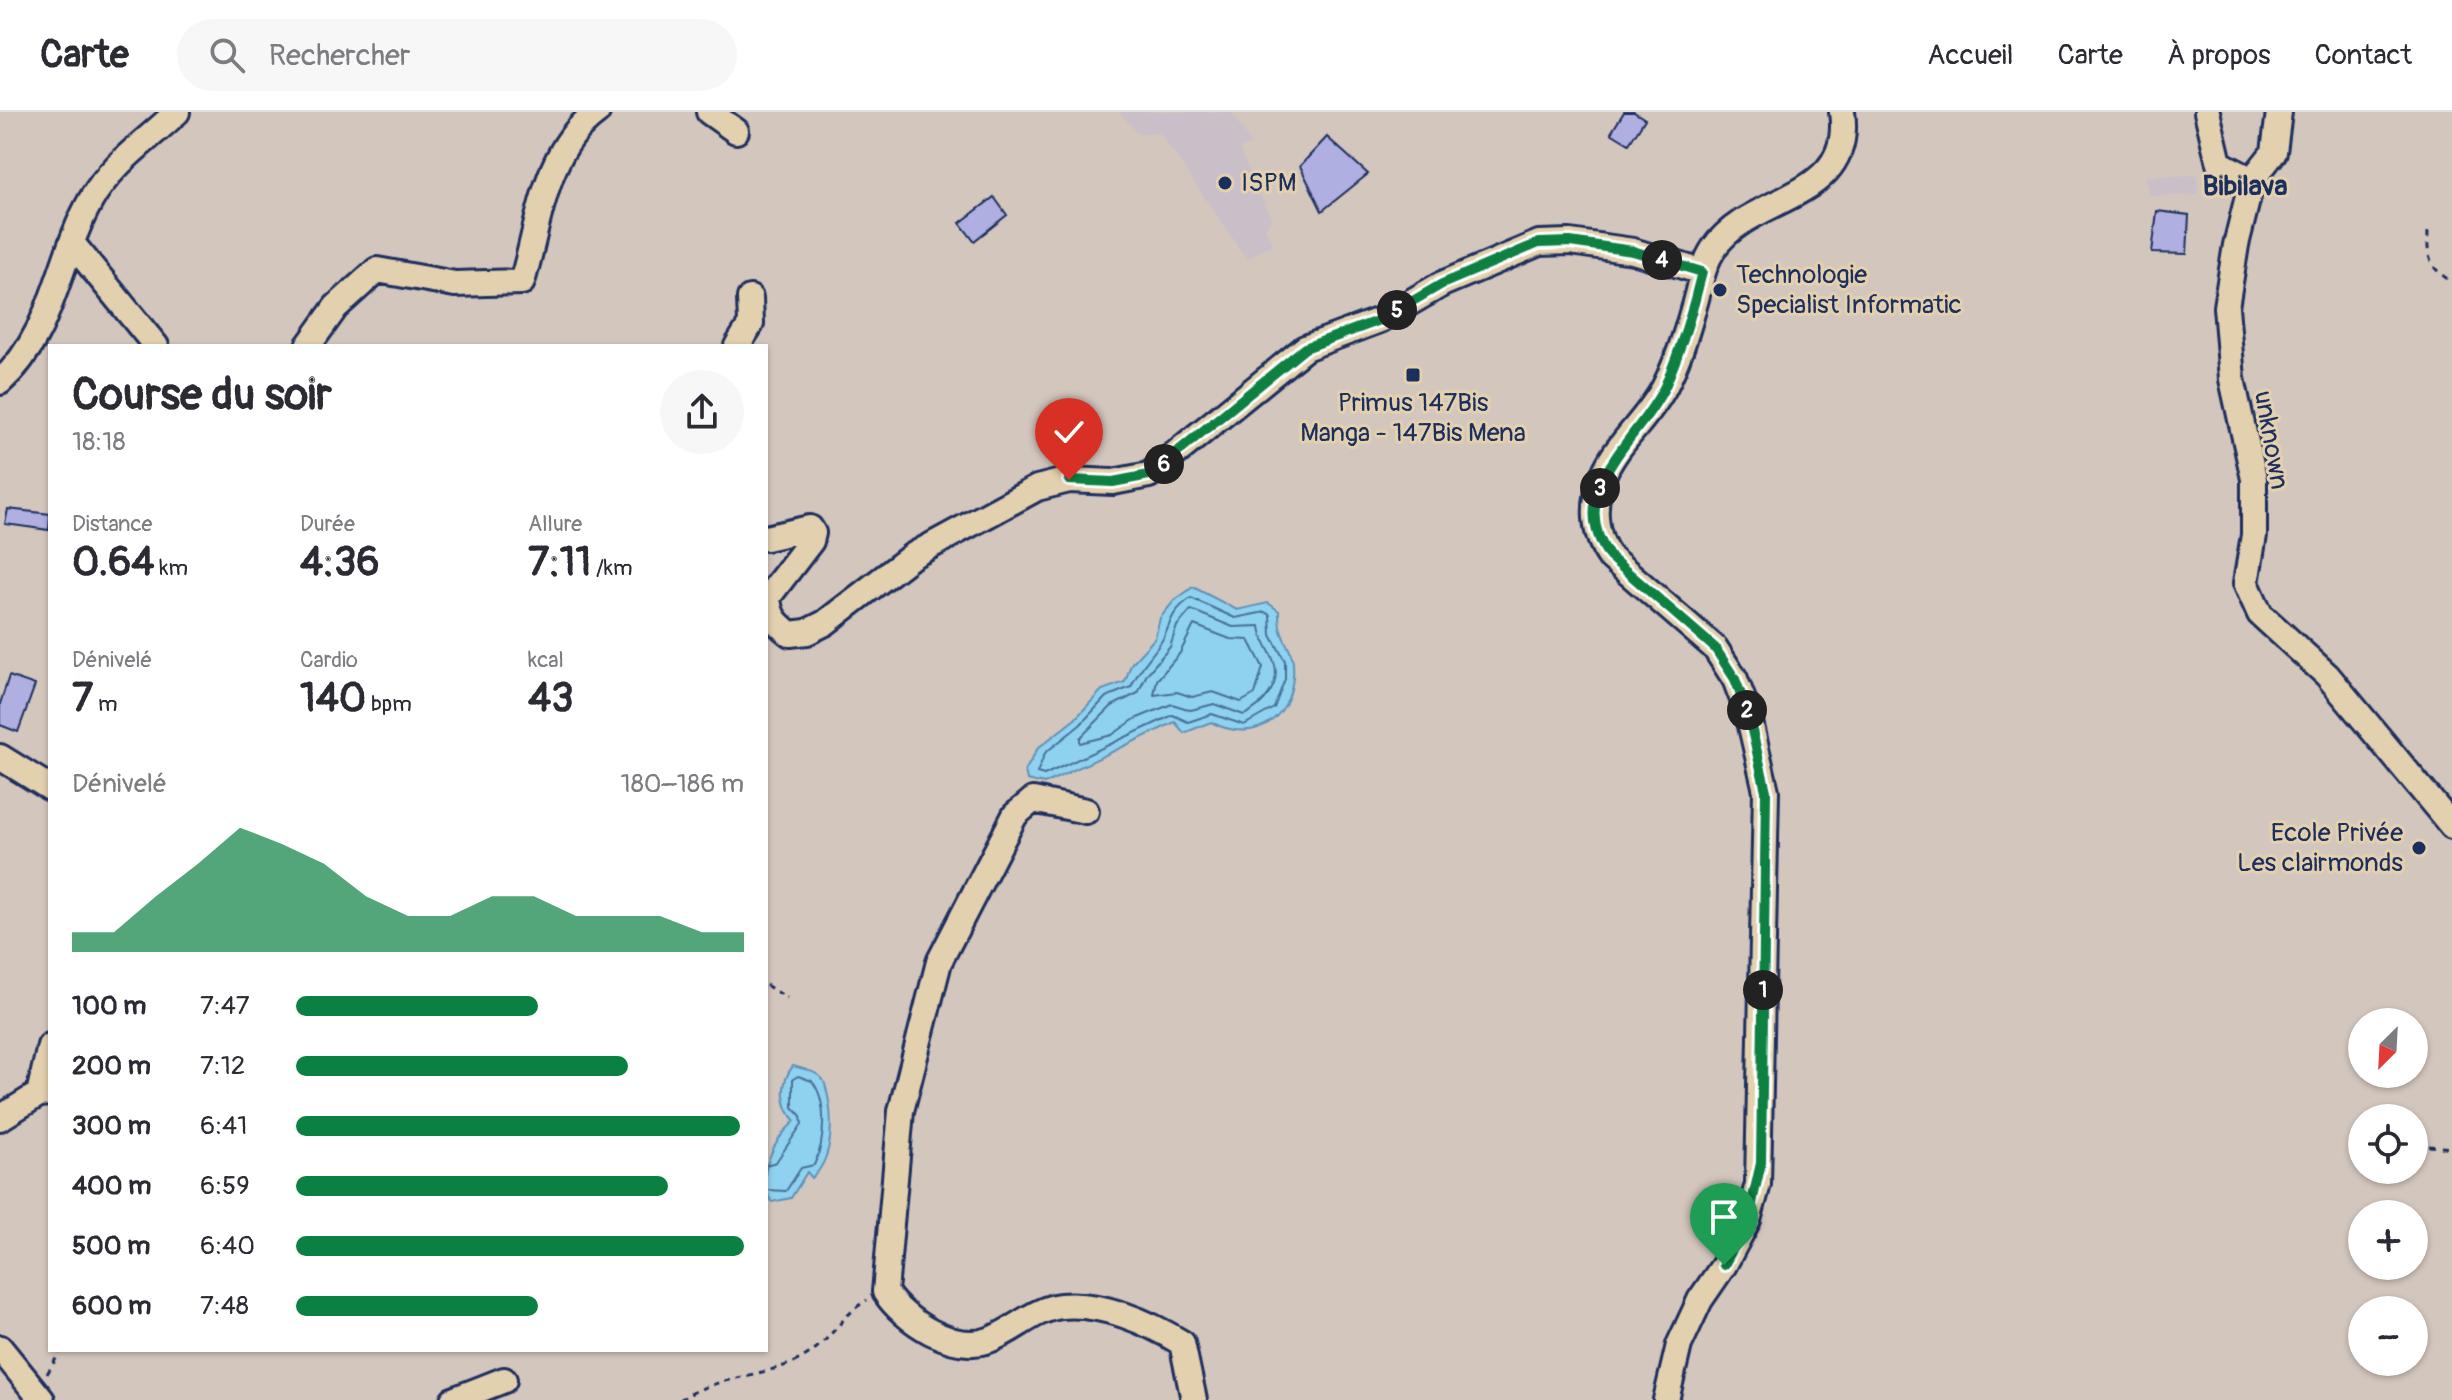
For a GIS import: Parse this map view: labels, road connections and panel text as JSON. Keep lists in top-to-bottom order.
{
  "streets": {
    "street": ["unknown"]
  },
  "districts": ["Bibilava"],
  "places": {
    "other": ["ISPM", "Technologie Specialist Informatic", "Ecole Privée Les clairmonds"],
    "transit": ["Primus 147Bis Manga - 147Bis Mena"]
  },
  "north": "bottom left",
  "page": {
    "header": "Carte",
    "search": "Rechercher",
    "nav": [
      "Accueil",
      "Carte",
      "À propos",
      "Contact"
    ],
    "pins": [
      "4",
      "5",
      "6",
      "3",
      "2",
      "1"
    ],
    "heading": ["Course du soir", "18:18"],
    "stats": [
      ["Distance", "0.64 km"],
      ["Durée", "4:36"],
      ["Allure", "7:11 /km"],
      ["Dénivelé", "7 m"],
      ["Cardio", "140 bpm"],
      ["kcal", "43"]
    ],
    "chart": ["Dénivelé", "180–186 m"],
    "list": [
      {
        "name": "100 m",
        "note": "7:47"
      },
      {
        "name": "200 m",
        "note": "7:12"
      },
      {
        "name": "300 m",
        "note": "6:41"
      },
      {
        "name": "400 m",
        "note": "6:59"
      },
      {
        "name": "500 m",
        "note": "6:40"
      },
      {
        "name": "600 m",
        "note": "7:48"
      }
    ],
    "map_buttons": ["+", "−"]
  }
}
